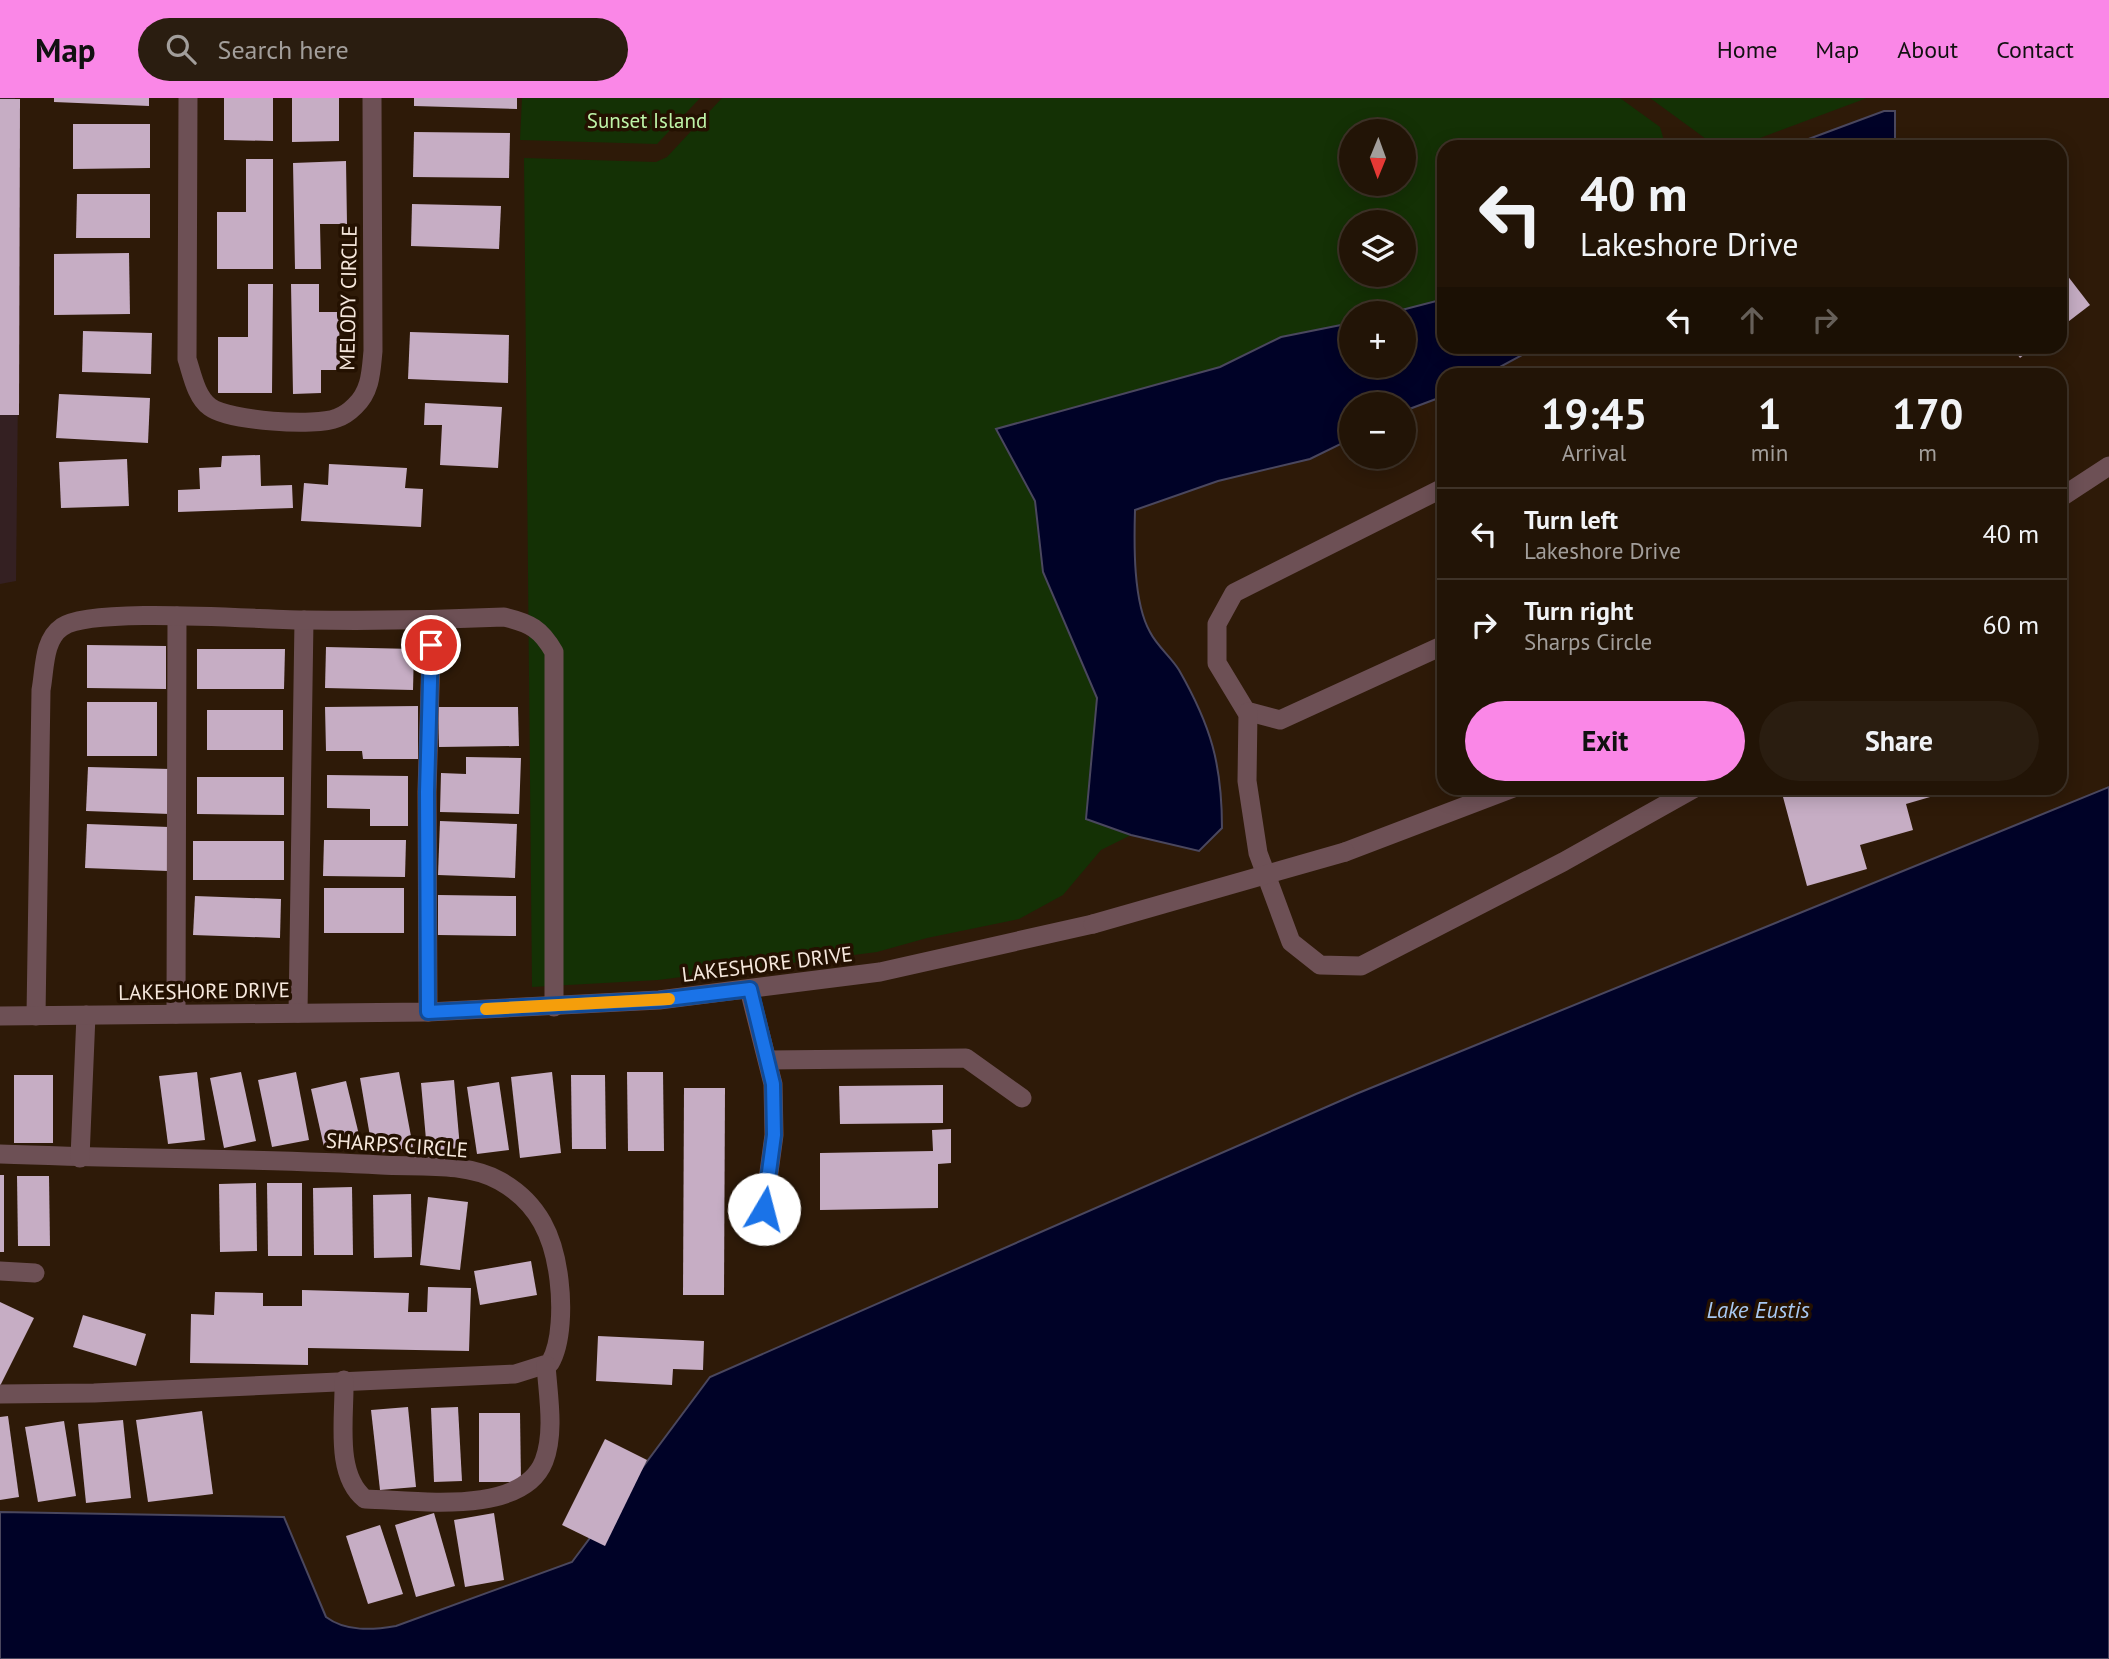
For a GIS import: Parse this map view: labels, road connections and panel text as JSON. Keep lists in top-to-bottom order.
{
  "streets": {
    "street": ["MELODY CIRCLE", "LAKESHORE DRIVE", "SHARPS CIRCLE"]
  },
  "water": ["Lake Eustis"],
  "parks": ["Sunset Island"],
  "north": "bottom",
  "page": {
    "header": "Map",
    "search": "Search here",
    "nav": [
      "Home",
      "Map",
      "About",
      "Contact"
    ],
    "map_buttons": ["+", "−"],
    "turn": ["40 m", "Lakeshore Drive"],
    "eta": [
      "19:45",
      "Arrival",
      "1",
      "min",
      "170",
      "m"
    ],
    "list": [
      {
        "name": "Turn left",
        "note": "Lakeshore Drive",
        "value": "40 m"
      },
      {
        "name": "Turn right",
        "note": "Sharps Circle",
        "value": "60 m"
      }
    ],
    "buttons": ["Exit", "Share"]
  }
}
